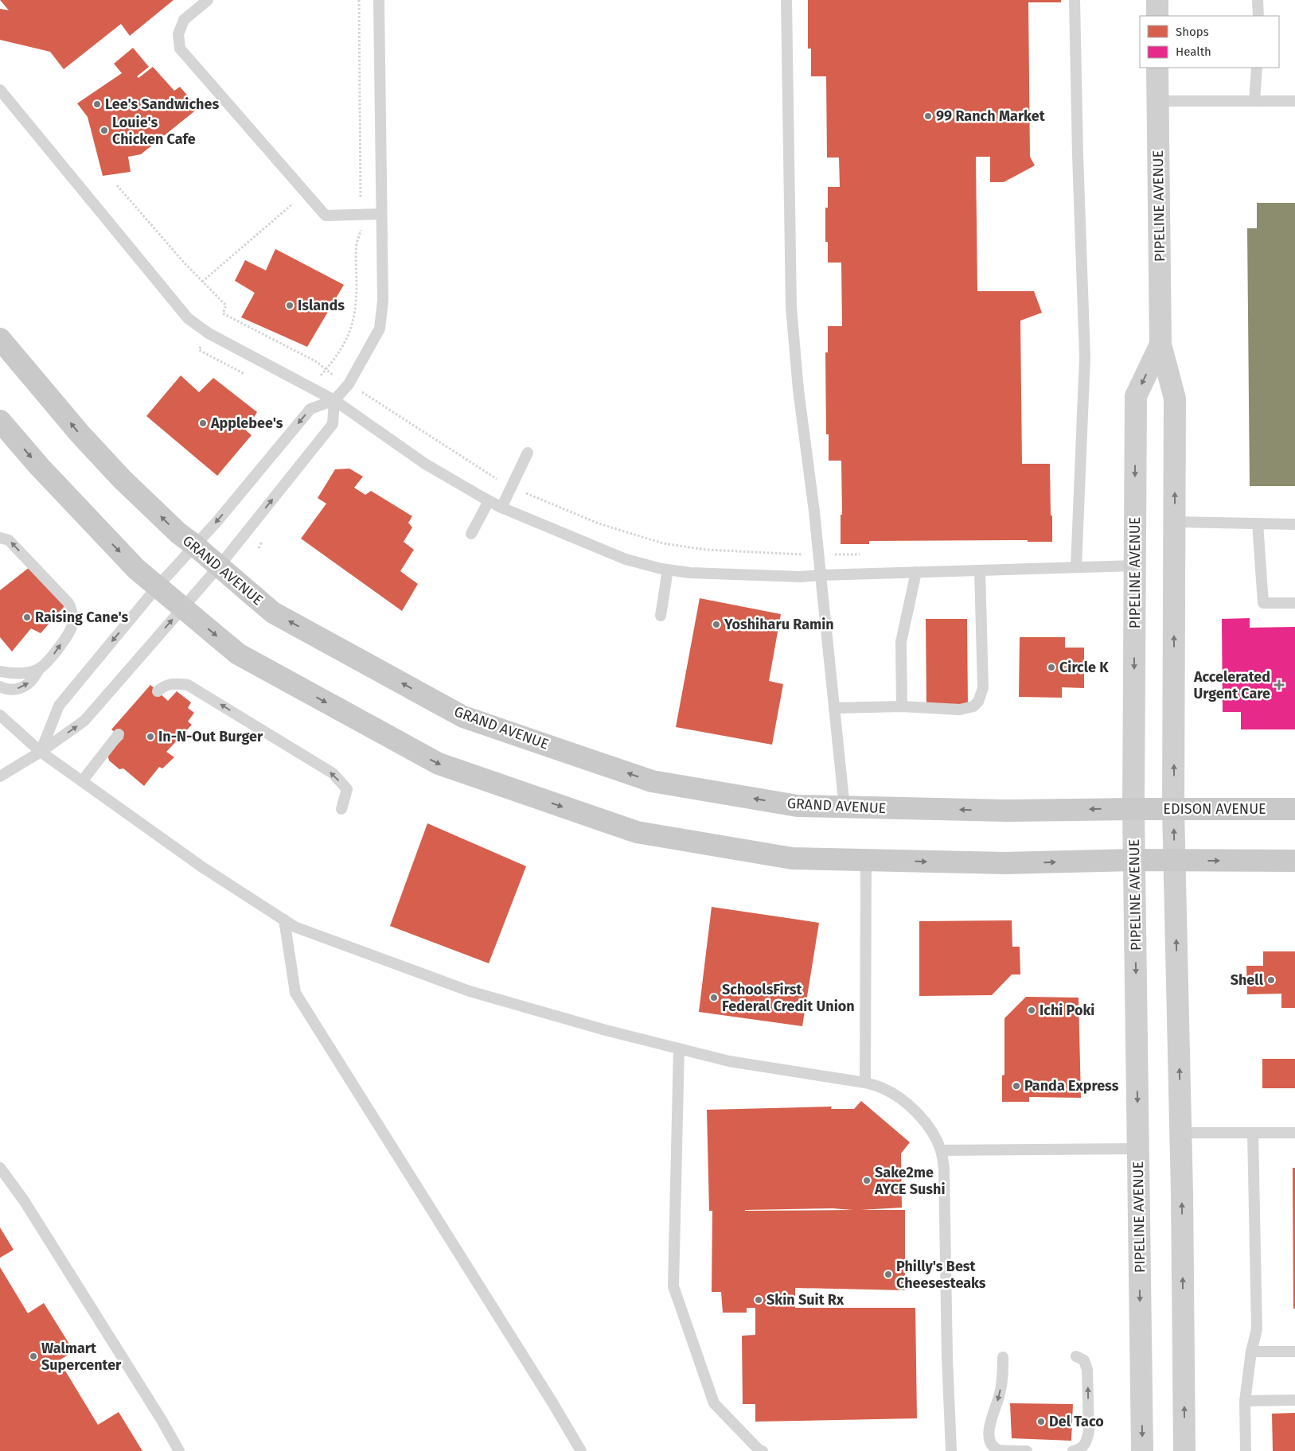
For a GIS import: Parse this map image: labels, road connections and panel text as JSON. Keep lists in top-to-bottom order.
{
  "streets": {
    "main road": ["PIPELINE AVENUE", "GRAND AVENUE", "EDISON AVENUE"]
  },
  "crossings": [
    ["PIPELINE AVENUE", "GRAND AVENUE"],
    ["PIPELINE AVENUE", "EDISON AVENUE"],
    ["GRAND AVENUE", "EDISON AVENUE"]
  ],
  "places": {
    "other": [
      "Lee's Sandwiches",
      "99 Ranch Market",
      "Louie's Chicken Cafe",
      "Islands",
      "Applebee's",
      "Raising Cane's",
      "Yoshiharu Ramin",
      "Circle K",
      "In-N-Out Burger",
      "Shell",
      "SchoolsFirst Federal Credit Union",
      "Ichi Poki",
      "Panda Express",
      "Sake2me AYCE Sushi",
      "Philly's Best Cheesesteaks",
      "Skin Suit Rx",
      "Walmart Supercenter",
      "Del Taco"
    ],
    "health": ["Accelerated Urgent Care"]
  },
  "legend": ["Shops", "Health"]
}
